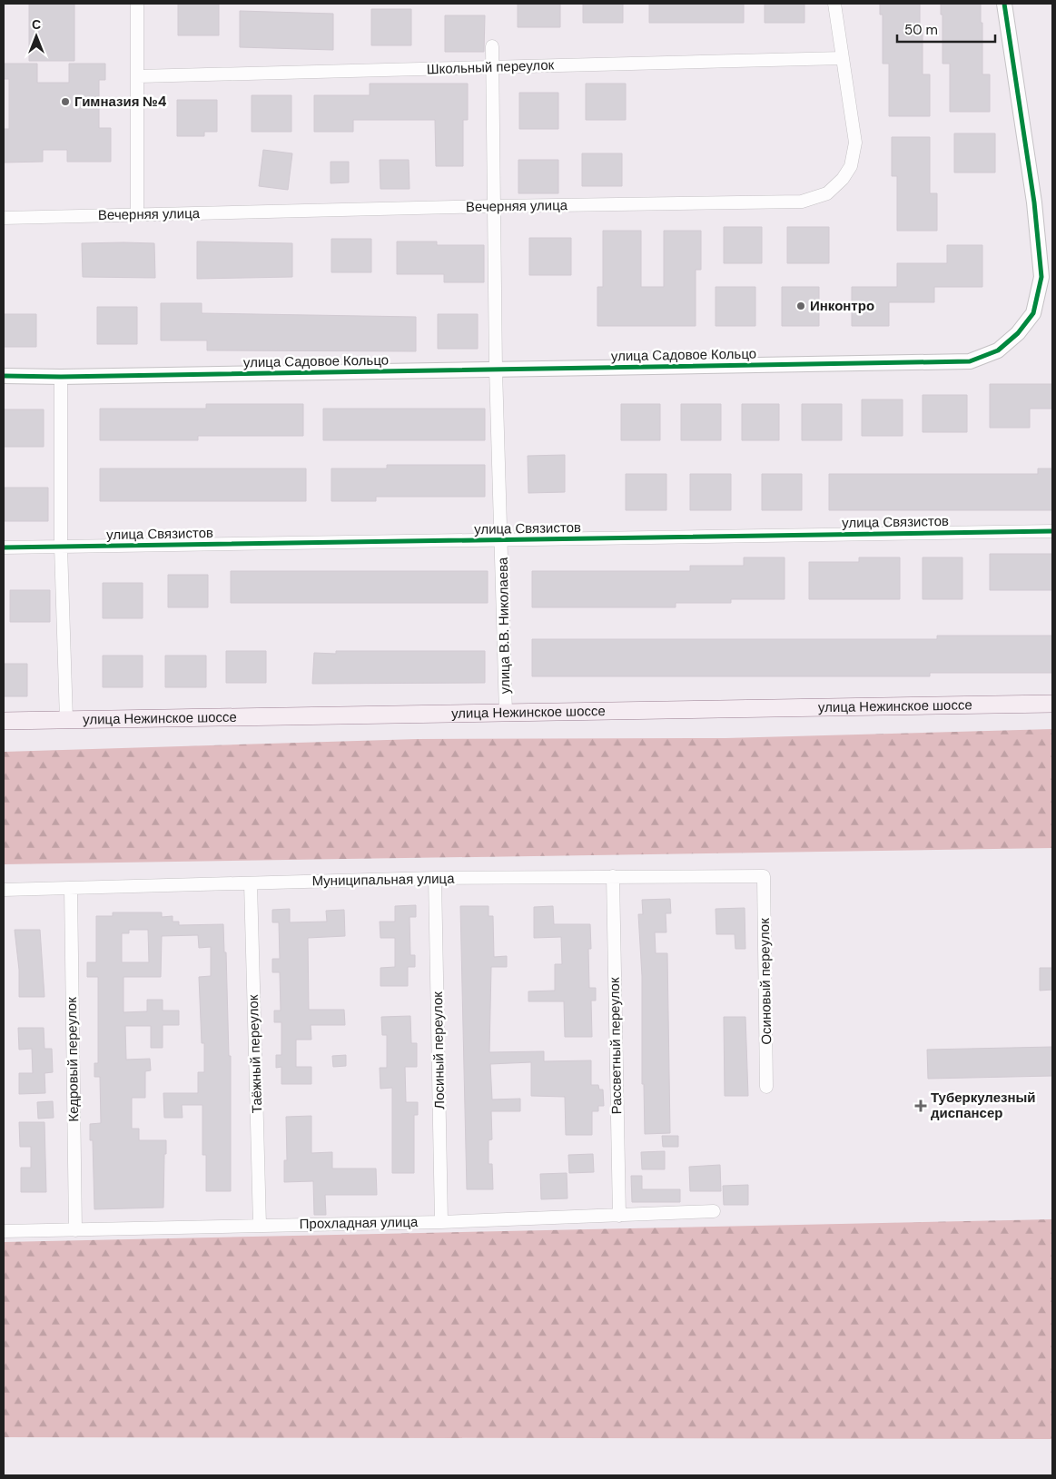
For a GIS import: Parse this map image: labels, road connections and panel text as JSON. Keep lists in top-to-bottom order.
{
  "streets": {
    "main road": ["улица Нежинское шоссе"],
    "street": [
      "Школьный переулок",
      "Вечерняя улица",
      "улица Садовое Кольцо",
      "улица Связистов",
      "улица В.В. Николаева",
      "Муниципальная улица",
      "Осиновый переулок",
      "Рассветный переулок",
      "Лосиный переулок",
      "Таёжный переулок",
      "Кедровый переулок",
      "Прохладная улица"
    ]
  },
  "crossings": [
    ["Школьный переулок", "Вечерняя улица"],
    ["Школьный переулок", "улица В.В. Николаева"],
    ["Вечерняя улица", "улица В.В. Николаева"],
    ["улица Садовое Кольцо", "улица В.В. Николаева"],
    ["улица Связистов", "улица В.В. Николаева"],
    ["улица В.В. Николаева", "улица Нежинское шоссе"],
    ["Муниципальная улица", "Осиновый переулок"],
    ["Муниципальная улица", "Рассветный переулок"],
    ["Муниципальная улица", "Лосиный переулок"],
    ["Муниципальная улица", "Таёжный переулок"],
    ["Муниципальная улица", "Кедровый переулок"],
    ["Рассветный переулок", "Прохладная улица"],
    ["Лосиный переулок", "Прохладная улица"],
    ["Таёжный переулок", "Прохладная улица"],
    ["Кедровый переулок", "Прохладная улица"]
  ],
  "places": {
    "other": ["Гимназия №4", "Инконтро"],
    "health": ["Туберкулезный диспансер"]
  },
  "scale_bar": "50 m",
  "north": "top"
}
